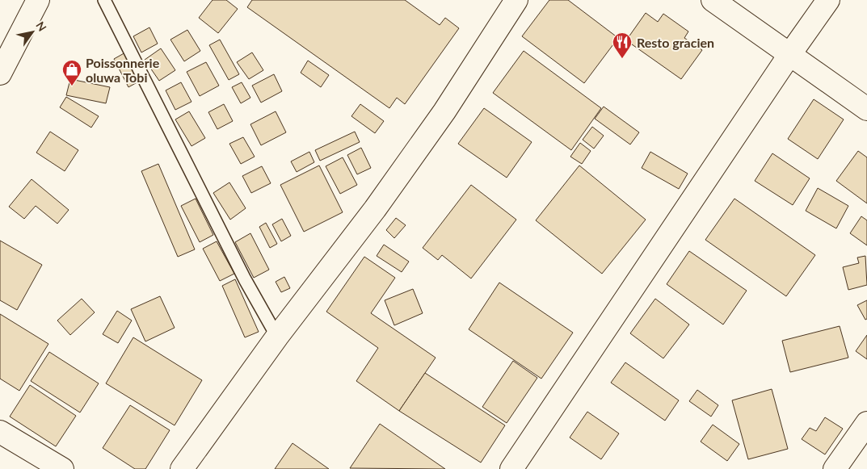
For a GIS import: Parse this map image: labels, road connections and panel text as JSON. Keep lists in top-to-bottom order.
{
  "places": {
    "restaurant": ["Resto gracien"],
    "shop": ["Poissonnerie oluwa Tobi"]
  },
  "north": "top right"
}
